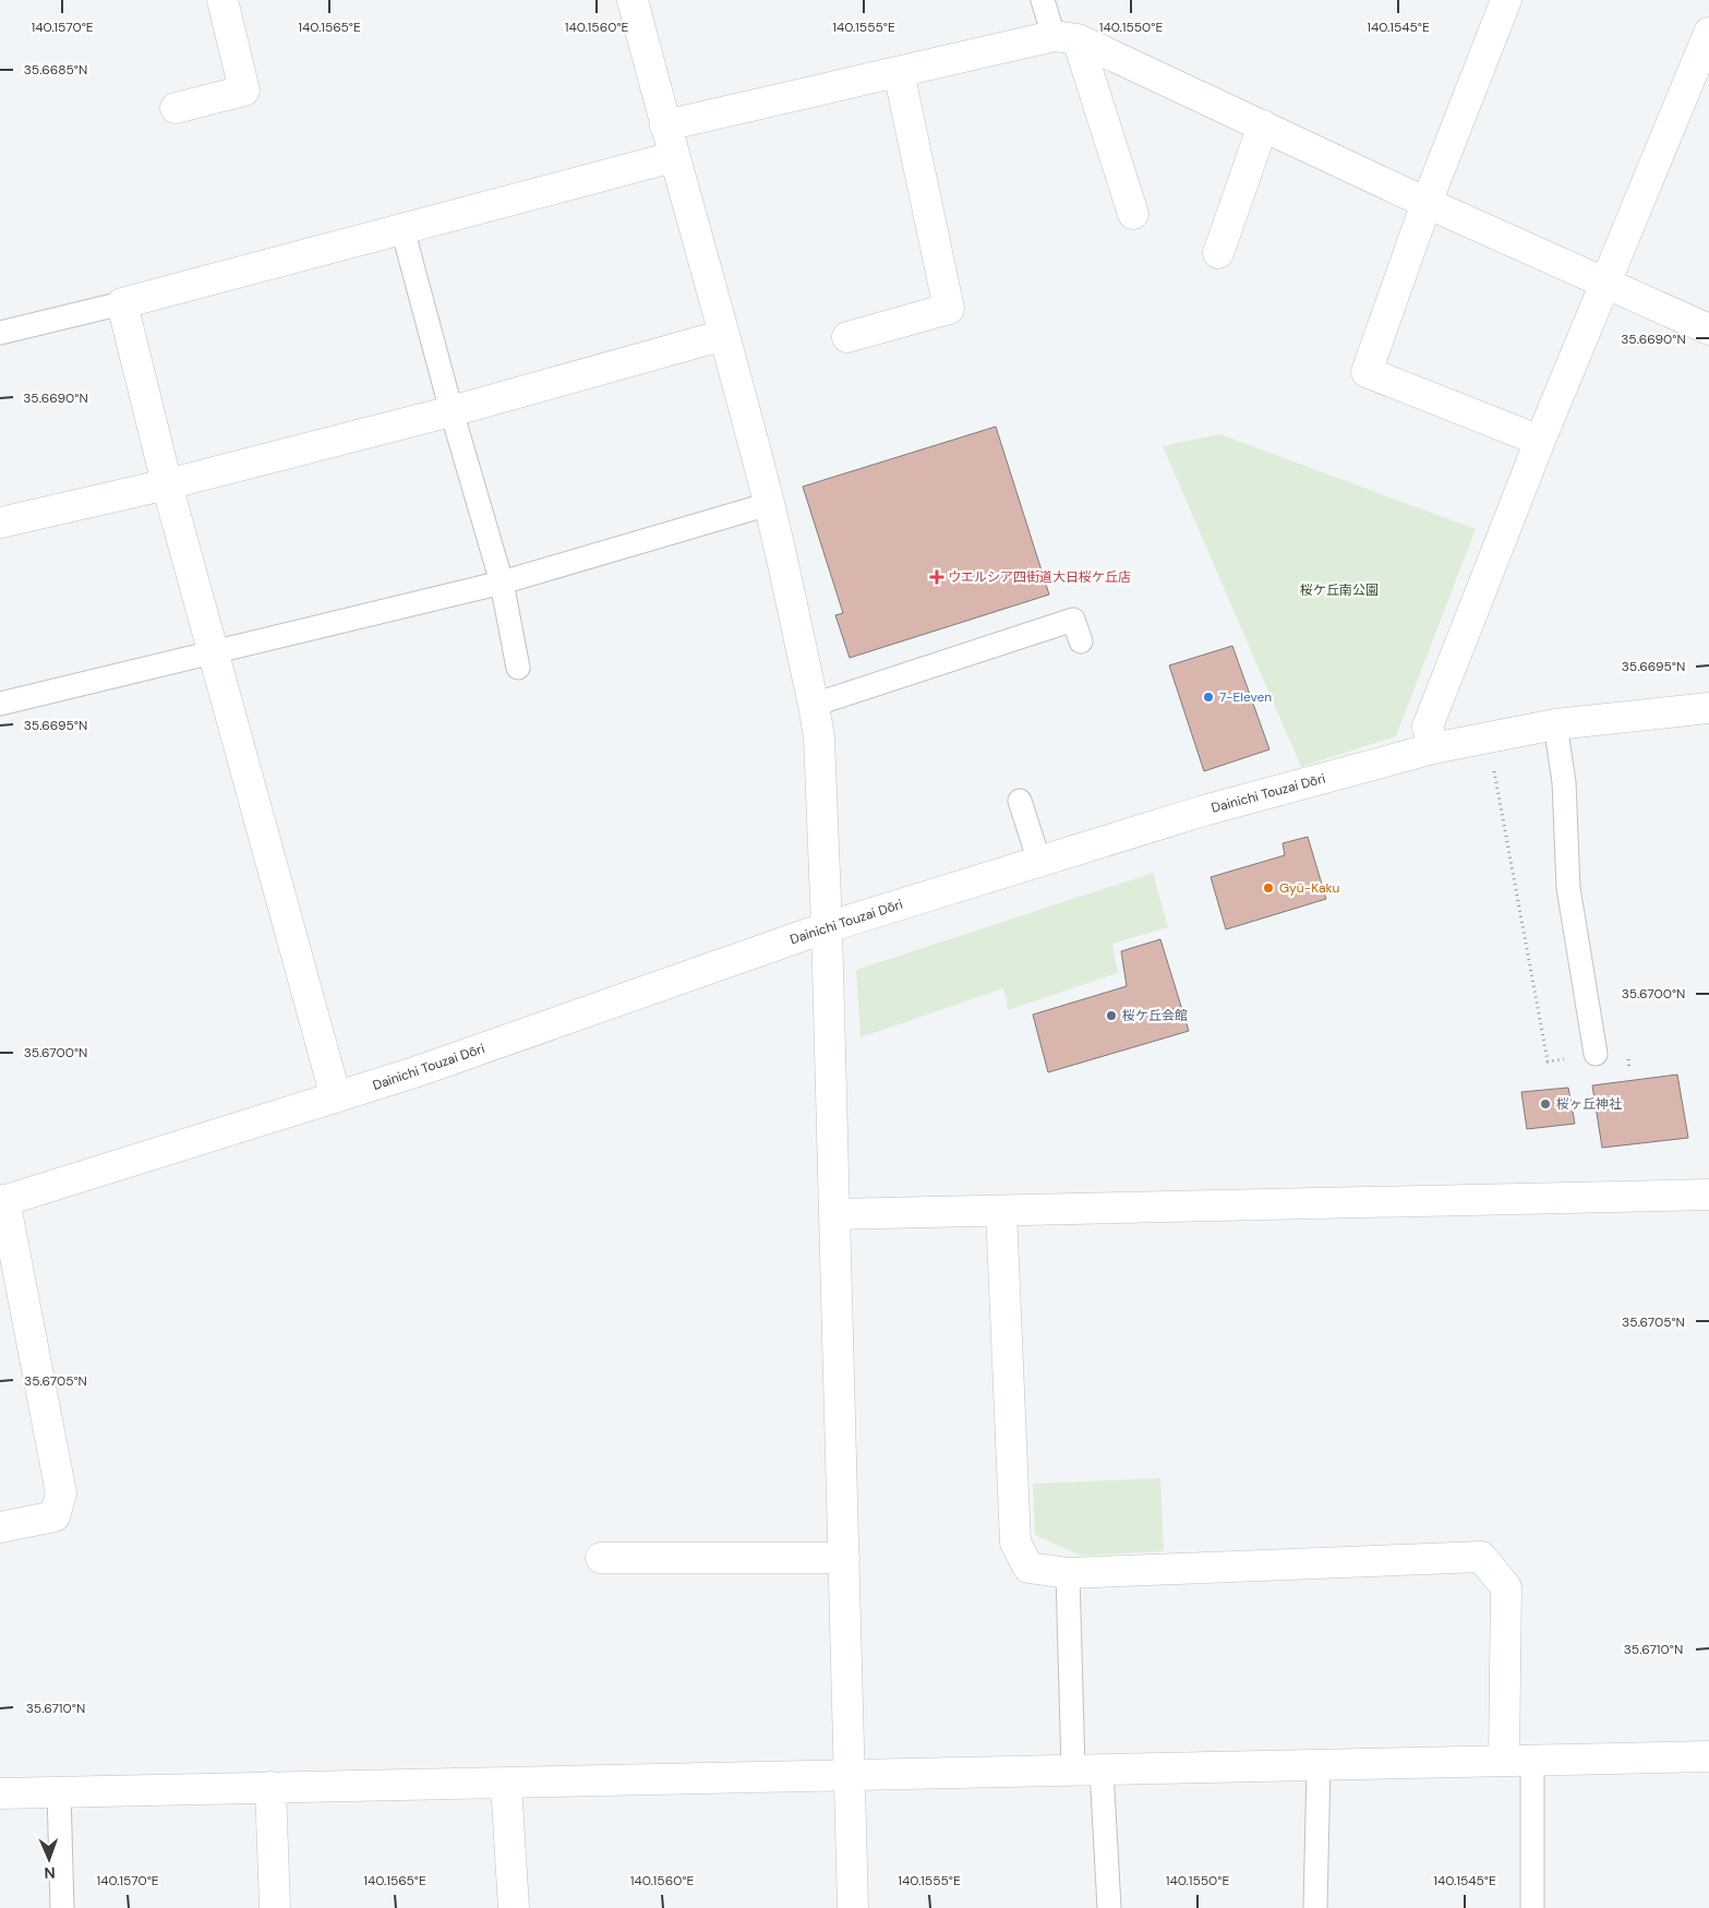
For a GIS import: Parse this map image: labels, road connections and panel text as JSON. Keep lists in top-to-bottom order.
{
  "streets": {
    "street": ["Dainichi Touzai Dōri"]
  },
  "parks": ["桜ケ丘南公園"],
  "places": {
    "health": ["ウエルシア四街道大日桜ケ丘店"],
    "other": [
      "7-Eleven",
      "Gyū-Kaku",
      "桜ケ丘会館",
      "桜ヶ丘神社"
    ]
  },
  "north": "bottom",
  "coordinates": [
    "140.1570°E",
    "140.1565°E",
    "140.1560°E",
    "140.1555°E",
    "140.1550°E",
    "140.1545°E",
    "35.6685°N",
    "35.6690°N",
    "35.6695°N",
    "35.6700°N",
    "35.6705°N",
    "35.6710°N"
  ]
}
